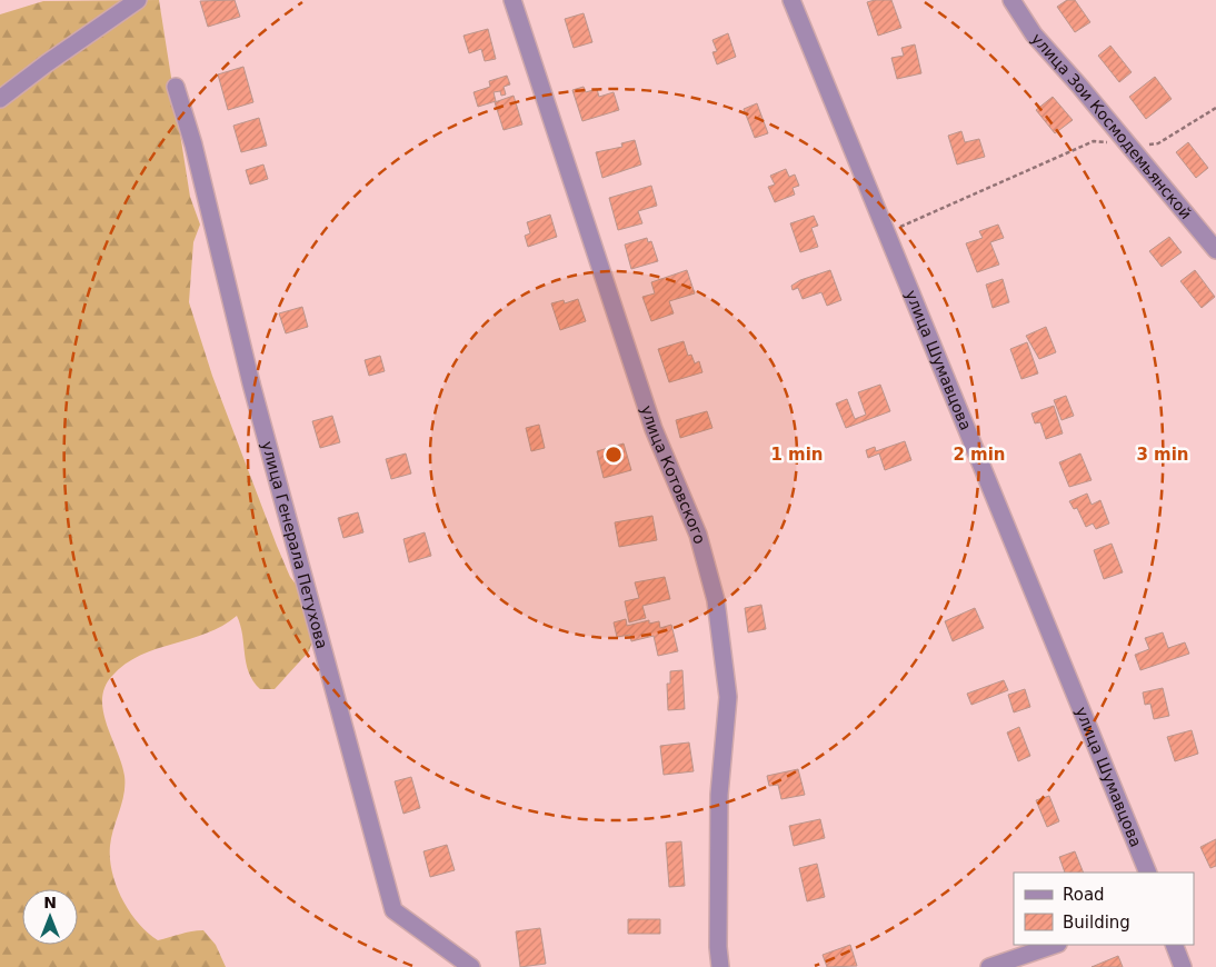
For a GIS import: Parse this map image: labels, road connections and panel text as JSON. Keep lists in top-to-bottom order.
{
  "streets": {
    "street": [
      "улица Зои Космодемьянской",
      "улица Шумавцова",
      "улица Котовского",
      "улица Генерала Петухова"
    ]
  },
  "legend": ["Road", "Building"],
  "north": "top",
  "rings": ["1 min", "2 min", "3 min"]
}
